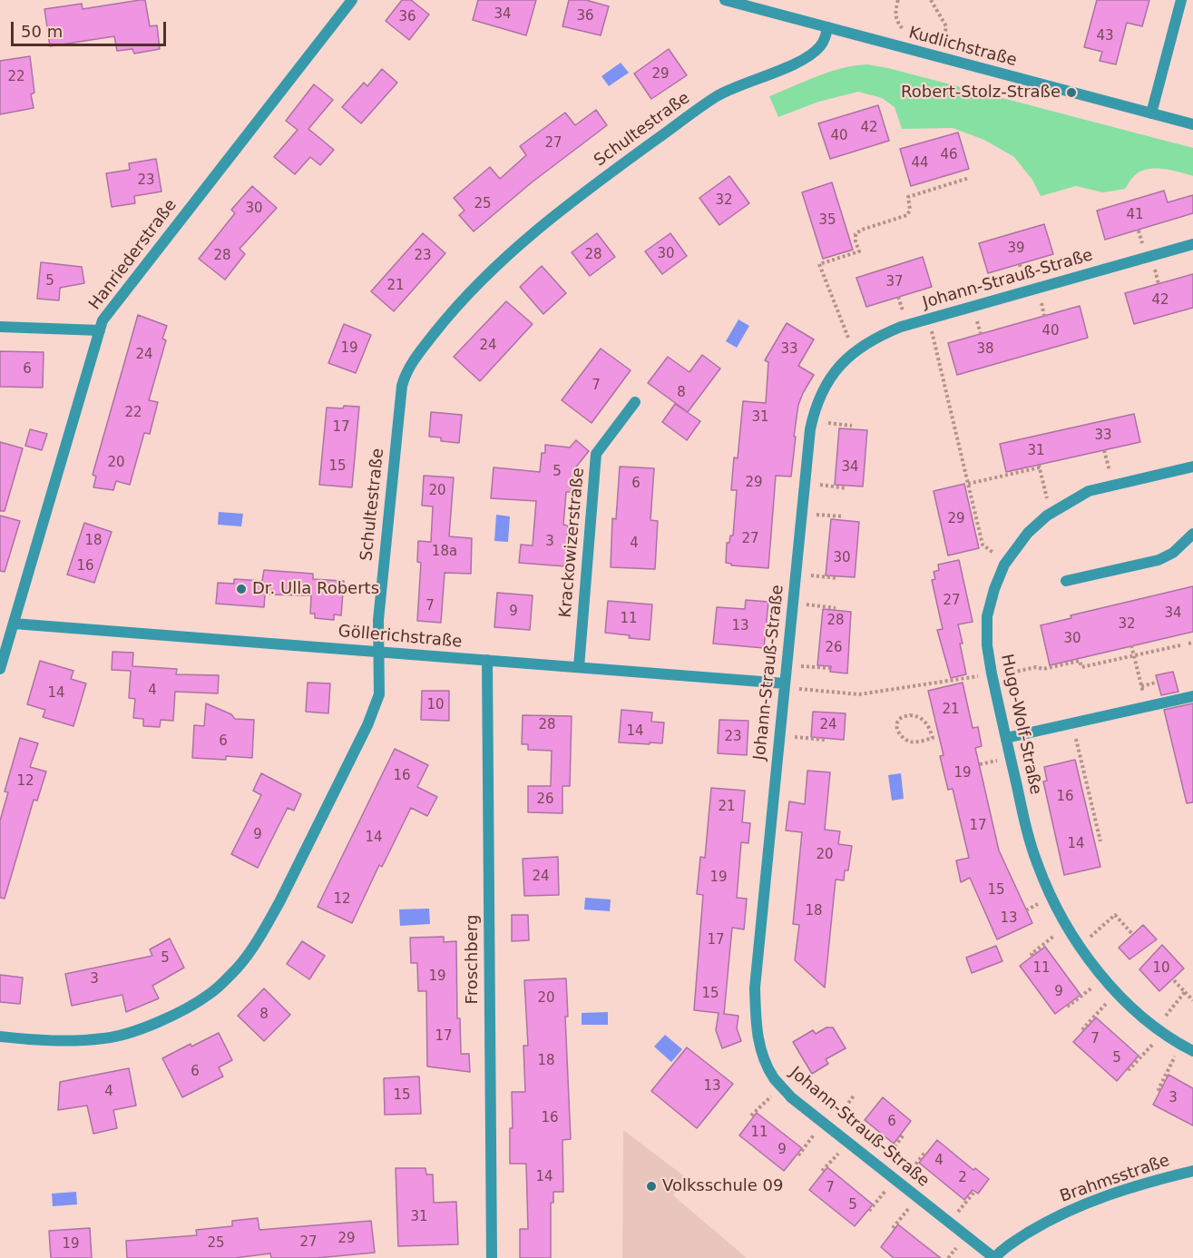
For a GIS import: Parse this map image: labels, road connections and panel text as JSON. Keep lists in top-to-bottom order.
{
  "streets": {
    "street": [
      "Kudlichstraße",
      "Schultestraße",
      "Hanriederstraße",
      "Johann-Strauß-Straße",
      "Krackowizerstraße",
      "Göllerichstraße",
      "Hugo-Wolf-Straße",
      "Froschberg",
      "Brahmsstraße"
    ]
  },
  "crossings": [
    ["Kudlichstraße", "Schultestraße"],
    ["Schultestraße", "Göllerichstraße"],
    ["Hanriederstraße", "Göllerichstraße"],
    ["Johann-Strauß-Straße", "Göllerichstraße"],
    ["Johann-Strauß-Straße", "Brahmsstraße"],
    ["Krackowizerstraße", "Göllerichstraße"],
    ["Göllerichstraße", "Froschberg"]
  ],
  "places": ["Robert-Stolz-Straße", "Dr. Ulla Roberts", "Volksschule 09"],
  "house_numbers": [
    "34",
    "36",
    "36",
    "43",
    "29",
    "22",
    "42",
    "40",
    "27",
    "46",
    "44",
    "23",
    "32",
    "25",
    "30",
    "41",
    "35",
    "39",
    "30",
    "28",
    "28",
    "23",
    "5",
    "37",
    "21",
    "42",
    "40",
    "24",
    "19",
    "33",
    "38",
    "24",
    "6",
    "7",
    "8",
    "22",
    "31",
    "17",
    "33",
    "31",
    "20",
    "15",
    "34",
    "5",
    "29",
    "6",
    "20",
    "29",
    "27",
    "18",
    "3",
    "4",
    "18a",
    "30",
    "16",
    "27",
    "7",
    "9",
    "34",
    "11",
    "28",
    "32",
    "13",
    "30",
    "26",
    "4",
    "14",
    "10",
    "21",
    "28",
    "24",
    "14",
    "23",
    "6",
    "19",
    "16",
    "12",
    "16",
    "26",
    "21",
    "17",
    "9",
    "14",
    "14",
    "20",
    "24",
    "19",
    "15",
    "12",
    "18",
    "13",
    "17",
    "5",
    "11",
    "10",
    "19",
    "3",
    "9",
    "15",
    "20",
    "8",
    "17",
    "7",
    "5",
    "18",
    "6",
    "13",
    "4",
    "15",
    "3",
    "16",
    "6",
    "11",
    "9",
    "4",
    "14",
    "2",
    "7",
    "5",
    "31",
    "29",
    "27",
    "25",
    "19"
  ],
  "scale_bar": "50 m"
}
